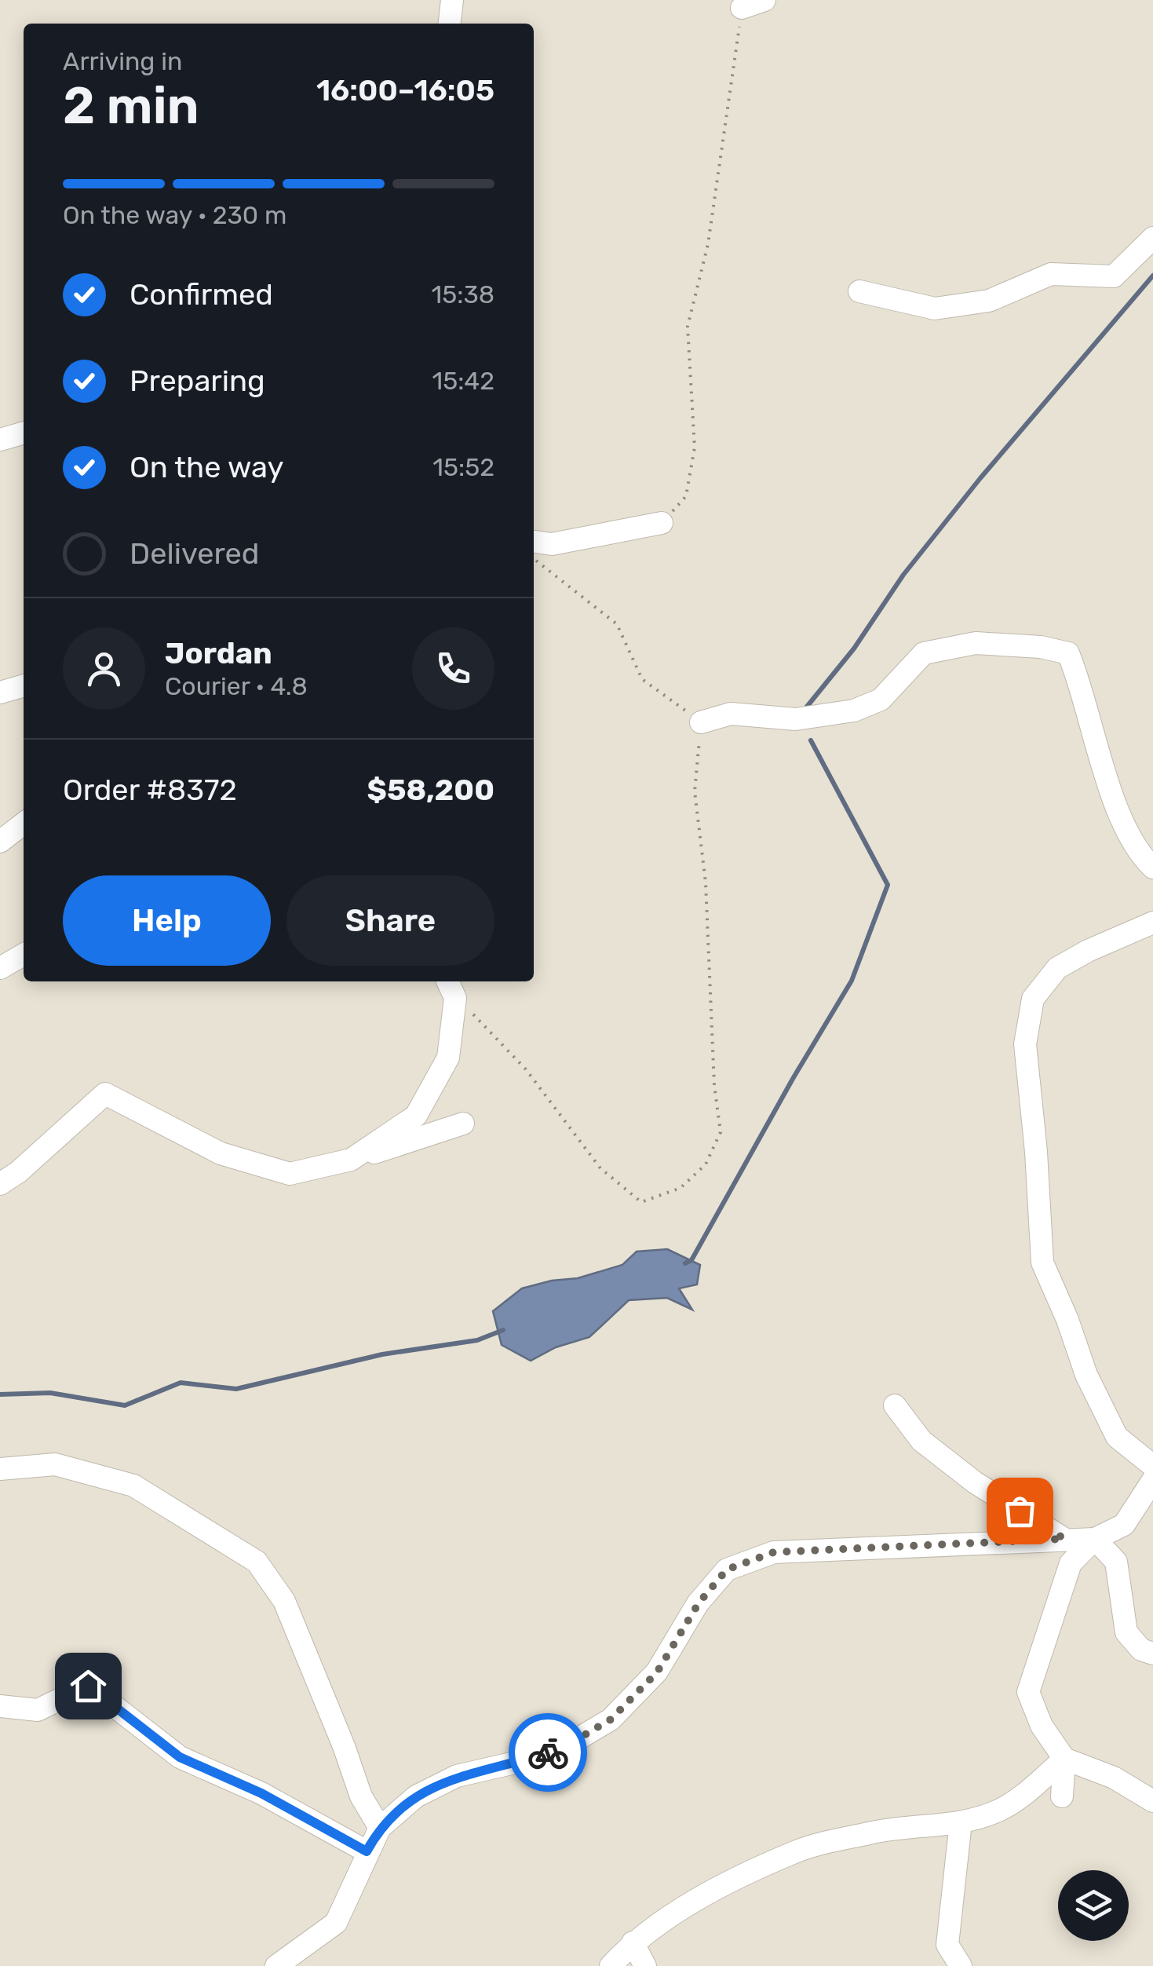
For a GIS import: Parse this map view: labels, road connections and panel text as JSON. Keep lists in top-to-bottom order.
{
  "page": {
    "heading": ["2 min", "Arriving in", "16:00–16:05"],
    "panel": [
      "Jordan",
      "Courier · 4.8",
      "Order #8372",
      "$58,200"
    ],
    "bar": "On the way · 230 m",
    "list": [
      ["Confirmed", "15:38"],
      ["Preparing", "15:42"],
      ["On the way", "15:52"],
      "Delivered"
    ],
    "buttons": ["Help", "Share"]
  }
}
